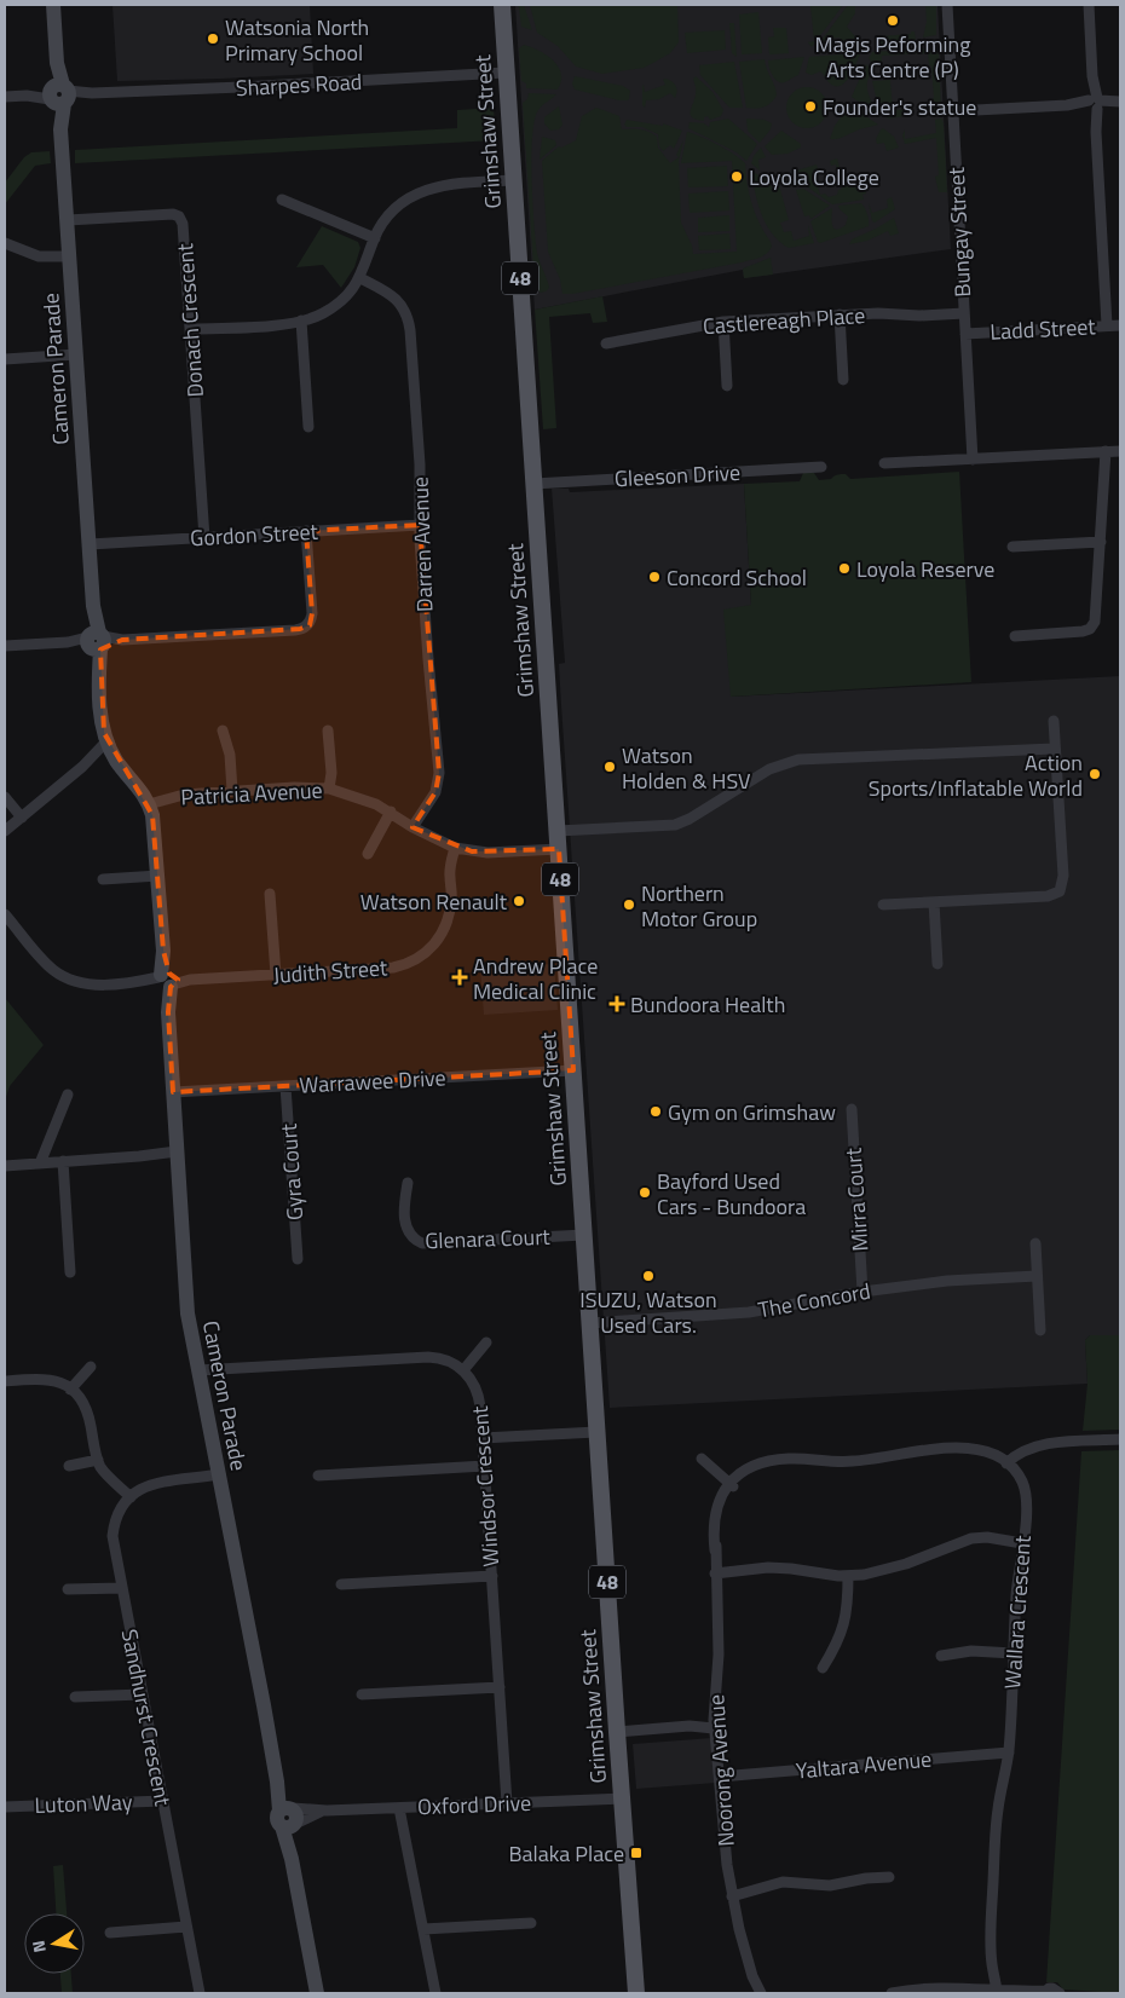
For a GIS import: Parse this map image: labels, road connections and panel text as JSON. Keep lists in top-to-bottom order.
{
  "streets": {
    "main road": ["Grimshaw Street", "48"],
    "street": [
      "Sharpes Road",
      "Bungay Street",
      "Donach Crescent",
      "Castlereagh Place",
      "Ladd Street",
      "Cameron Parade",
      "Gleeson Drive",
      "Gordon Street",
      "Darren Avenue",
      "Patricia Avenue",
      "Judith Street",
      "Warrawee Drive",
      "Gyra Court",
      "Mirra Court",
      "Glenara Court",
      "The Concord",
      "Windsor Crescent",
      "Wallara Crescent",
      "Sandhurst Crescent",
      "Yaltara Avenue",
      "Noorong Avenue",
      "Luton Way",
      "Oxford Drive"
    ]
  },
  "crossings": [
    ["Sharpes Road", "Grimshaw Street"],
    ["Sharpes Road", "Cameron Parade"],
    ["Grimshaw Street", "Gleeson Drive"],
    ["Grimshaw Street", "Patricia Avenue"],
    ["Grimshaw Street", "Warrawee Drive"],
    ["Grimshaw Street", "Glenara Court"],
    ["Grimshaw Street", "The Concord"],
    ["Grimshaw Street", "Oxford Drive"],
    ["Bungay Street", "Castlereagh Place"],
    ["Bungay Street", "Ladd Street"],
    ["Donach Crescent", "Cameron Parade"],
    ["Donach Crescent", "Gordon Street"],
    ["Cameron Parade", "Gordon Street"],
    ["Cameron Parade", "Patricia Avenue"],
    ["Cameron Parade", "Judith Street"],
    ["Cameron Parade", "Warrawee Drive"],
    ["Cameron Parade", "Oxford Drive"],
    ["Gordon Street", "Darren Avenue"],
    ["Darren Avenue", "Patricia Avenue"],
    ["Patricia Avenue", "Judith Street"],
    ["Warrawee Drive", "Gyra Court"],
    ["Mirra Court", "The Concord"],
    ["Windsor Crescent", "Oxford Drive"],
    ["Wallara Crescent", "Yaltara Avenue"],
    ["Sandhurst Crescent", "Luton Way"],
    ["Yaltara Avenue", "Noorong Avenue"]
  ],
  "places": {
    "other": [
      "Magis Peforming Arts Centre (P)",
      "Watsonia North Primary School",
      "Founder's statue",
      "Loyola College",
      "Loyola Reserve",
      "Concord School",
      "Watson Holden & HSV",
      "Action Sports/Inflatable World",
      "Watson Renault",
      "Northern Motor Group",
      "Gym on Grimshaw",
      "Bayford Used Cars - Bundoora",
      "ISUZU, Watson Used Cars."
    ],
    "health": ["Andrew Place Medical Clinic", "Bundoora Health"],
    "transit": ["Balaka Place"]
  },
  "north": "left"
}
